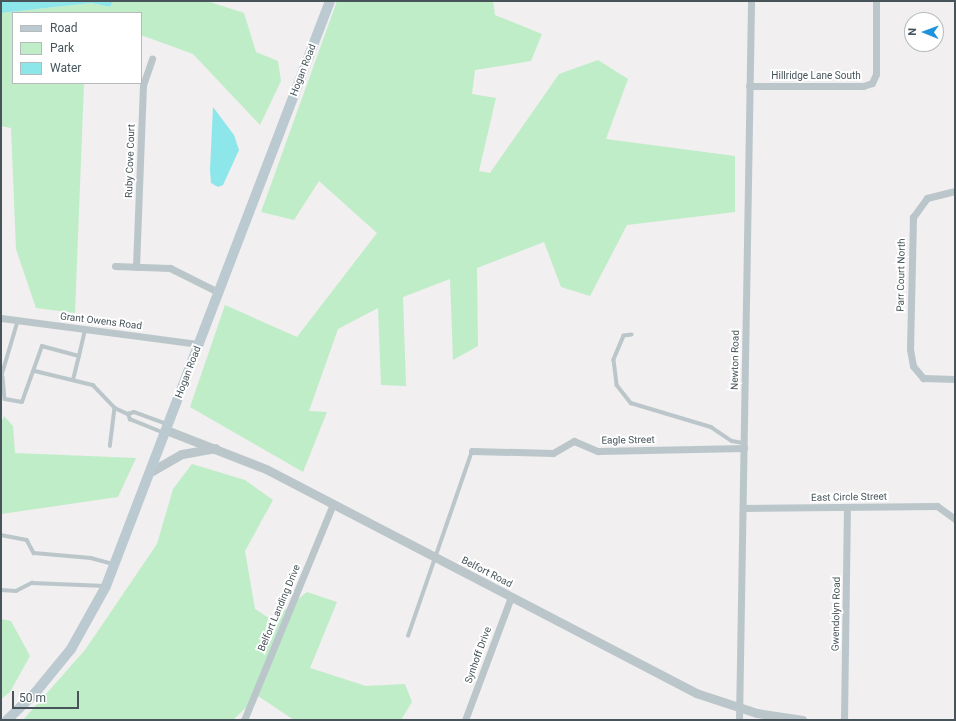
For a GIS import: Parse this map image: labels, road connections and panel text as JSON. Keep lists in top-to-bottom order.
{
  "streets": {
    "main road": ["Hogan Road"],
    "street": [
      "Hillridge Lane South",
      "Ruby Cove Court",
      "Parr Court North",
      "Grant Owens Road",
      "Newton Road",
      "Eagle Street",
      "East Circle Street",
      "Belfort Road",
      "Belfort Landing Drive",
      "Gwendolyn Road",
      "Synhoff Drive"
    ]
  },
  "crossings": [
    ["Hogan Road", "Grant Owens Road"],
    ["Hogan Road", "Belfort Road"],
    ["Hillridge Lane South", "Newton Road"],
    ["Newton Road", "Eagle Street"],
    ["Newton Road", "East Circle Street"],
    ["Newton Road", "Belfort Road"],
    ["East Circle Street", "Gwendolyn Road"],
    ["Belfort Road", "Belfort Landing Drive"],
    ["Belfort Road", "Synhoff Drive"]
  ],
  "legend": ["Road", "Park", "Water"],
  "scale_bar": "50 m",
  "north": "left"
}
